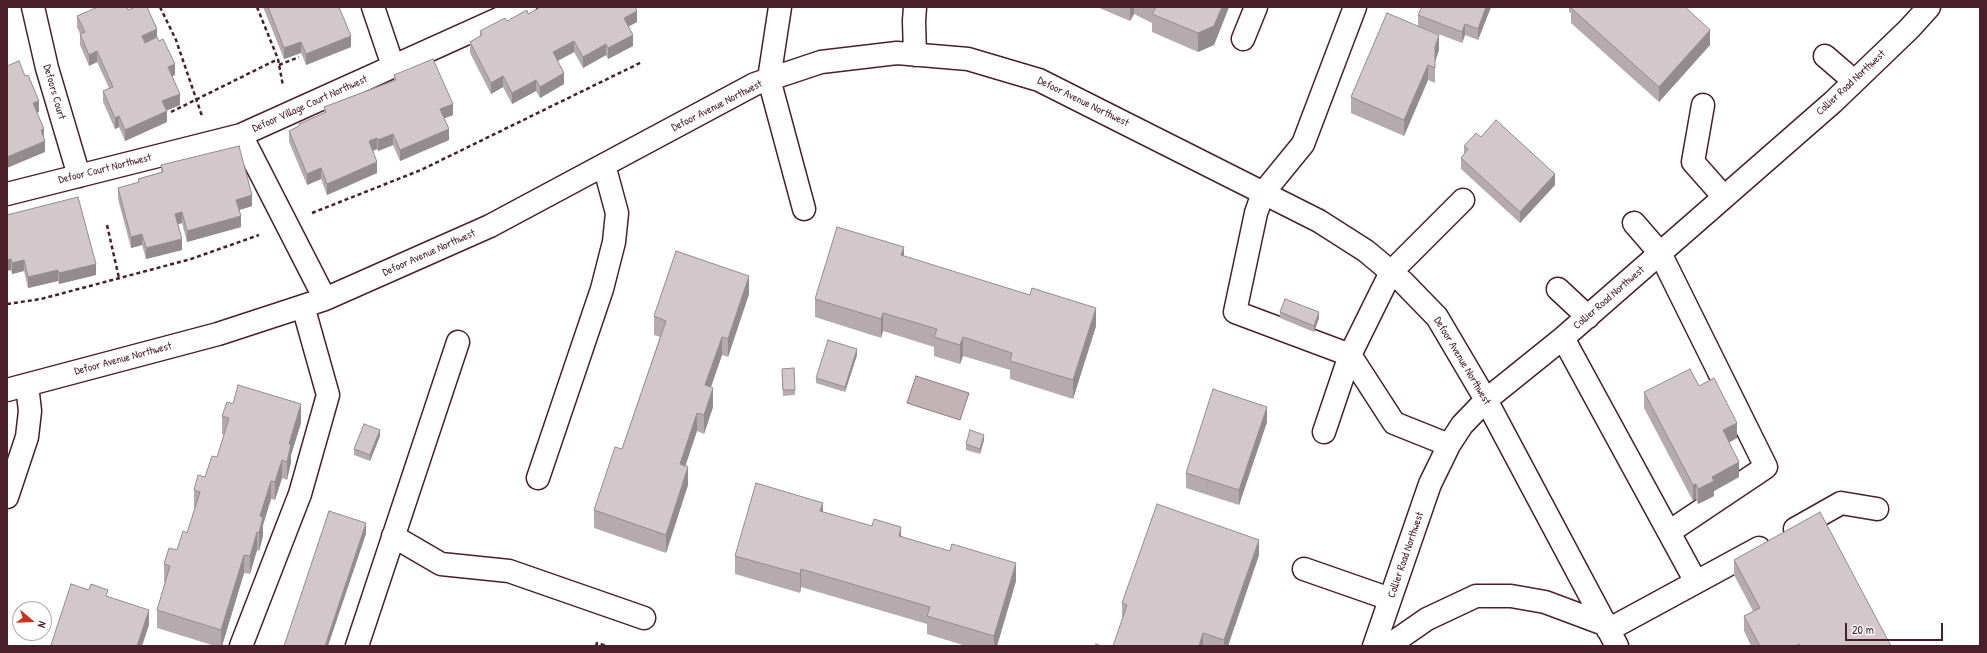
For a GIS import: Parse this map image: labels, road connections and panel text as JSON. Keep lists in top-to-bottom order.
{
  "streets": {
    "street": [
      "Collier Road Northwest",
      "Defoors Court",
      "Defoor Avenue Northwest",
      "Defoor Village Court Northwest",
      "Defoor Court Northwest"
    ]
  },
  "crossings": [
    ["Collier Road Northwest", "Defoor Avenue Northwest"],
    ["Defoors Court", "Defoor Court Northwest"],
    ["Defoor Avenue Northwest", "Defoor Village Court Northwest"],
    ["Defoor Village Court Northwest", "Defoor Court Northwest"]
  ],
  "scale_bar": "20 m",
  "north": "right"
}
